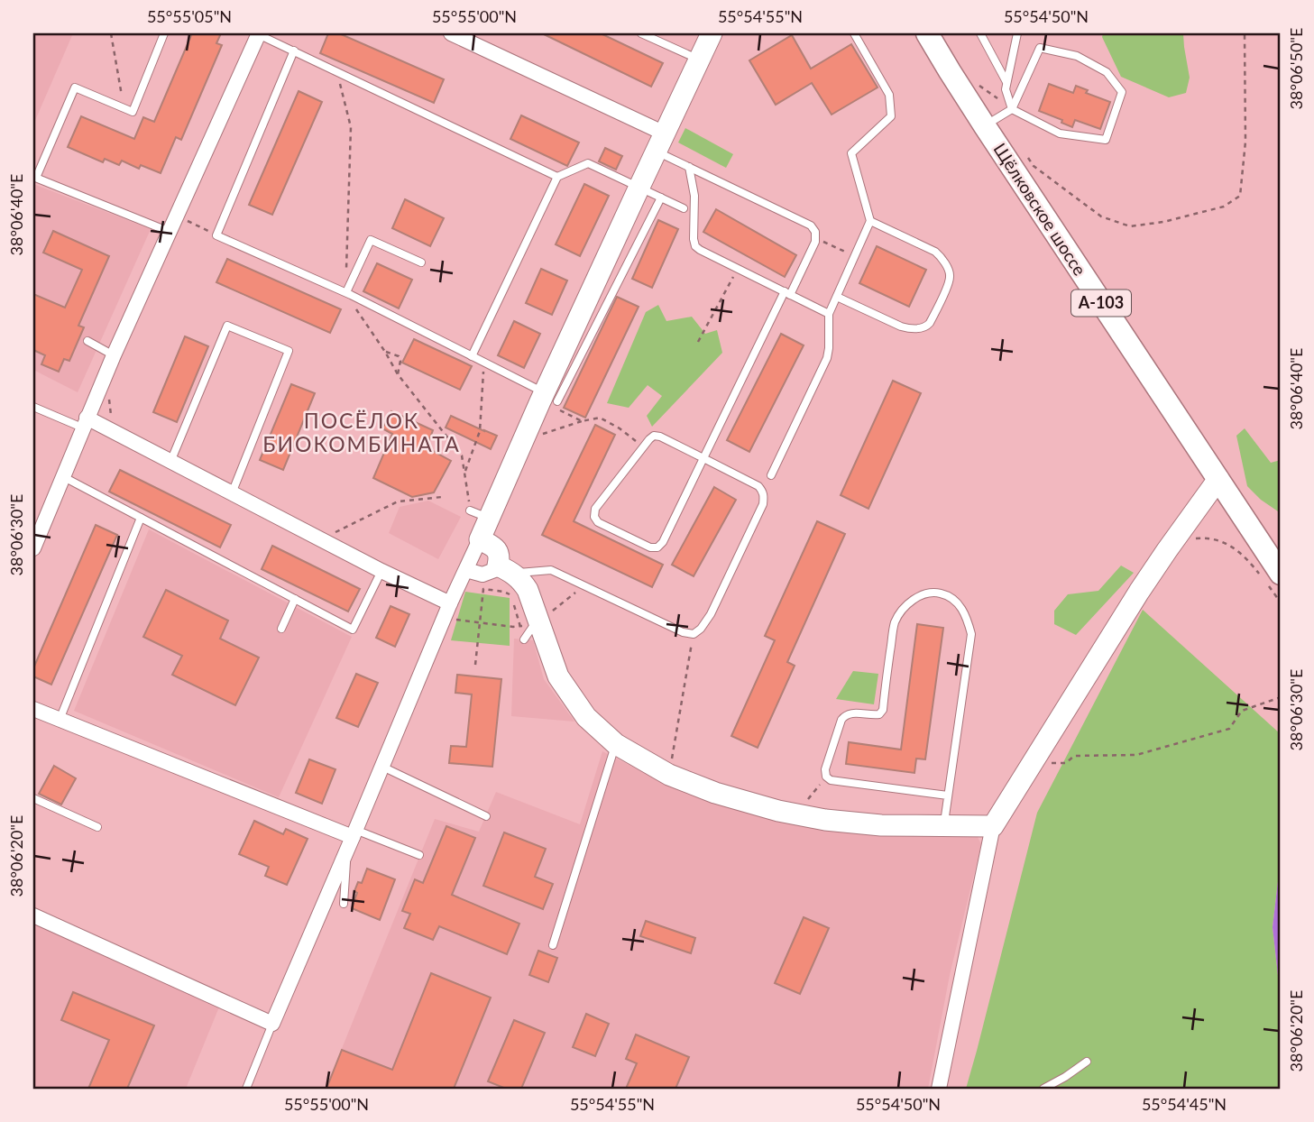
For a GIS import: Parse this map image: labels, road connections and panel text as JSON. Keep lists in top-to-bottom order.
{
  "streets": {
    "main road": ["Щёлковское шоссе", "А-103"]
  },
  "districts": ["ПОСЁЛОК БИОКОМБИНАТА"],
  "coordinates": [
    "55°55'05\"N",
    "55°55'00\"N",
    "55°54'55\"N",
    "55°54'50\"N",
    "38°06'50\"E",
    "38°06'40\"E",
    "38°06'30\"E",
    "38°06'20\"E",
    "55°54'45\"N"
  ]
}
